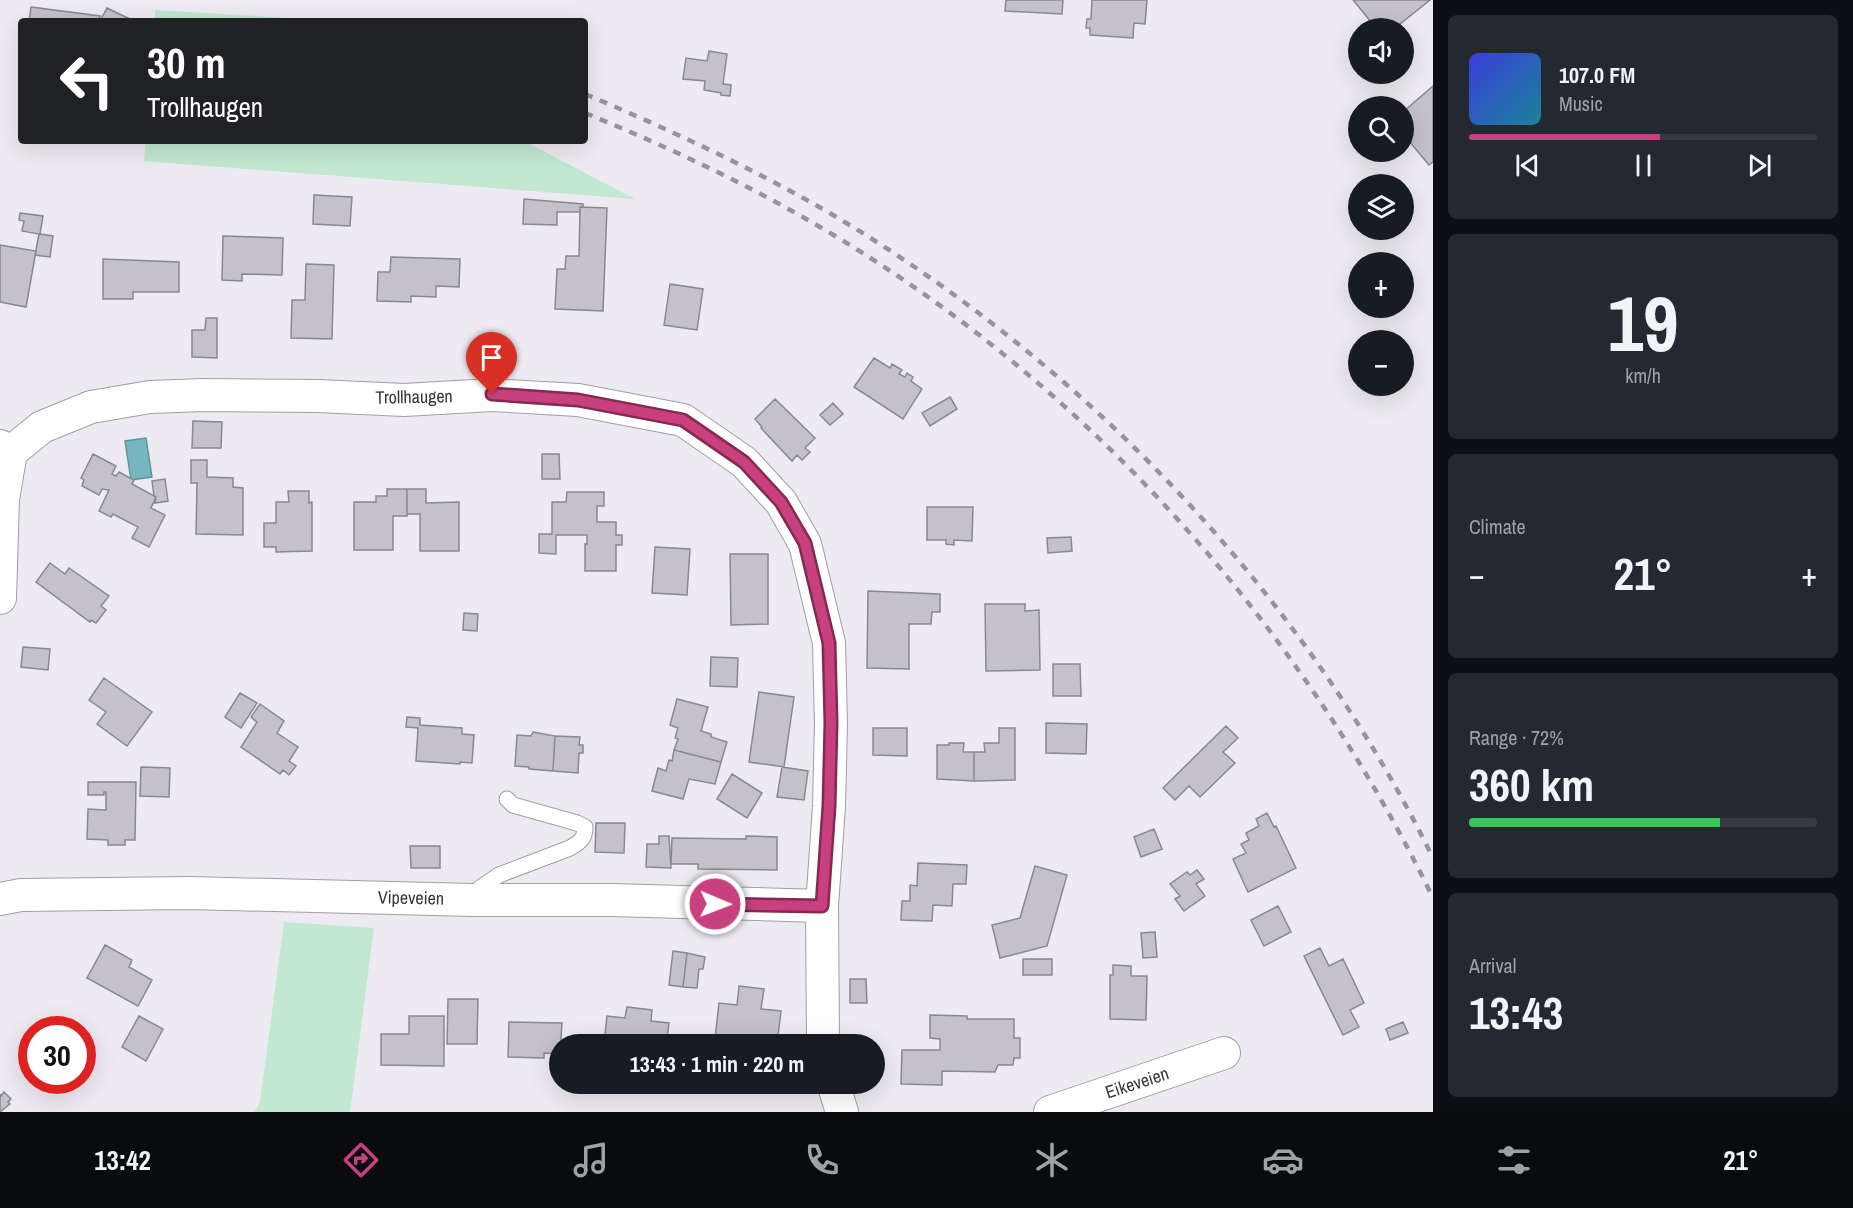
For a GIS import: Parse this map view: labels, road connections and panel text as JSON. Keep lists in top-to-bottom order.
{
  "streets": {
    "street": ["Trollhaugen", "Vipeveien", "Eikeveien"]
  },
  "crossings": [
    ["Trollhaugen", "Vipeveien"]
  ],
  "page": {
    "map_buttons": ["+", "−"],
    "turn": ["30 m", "Trollhaugen"],
    "song": ["107.0 FM", "Music"],
    "tile": [
      ["19", "km/h"],
      "Climate",
      ["Range · 72%", "360 km"],
      ["Arrival", "13:43"]
    ],
    "heat": ["−", "21°", "+"],
    "limit": "30",
    "trip": "13:43 · 1 min · 220 m",
    "tabs": ["13:42", "21°"]
  }
}
